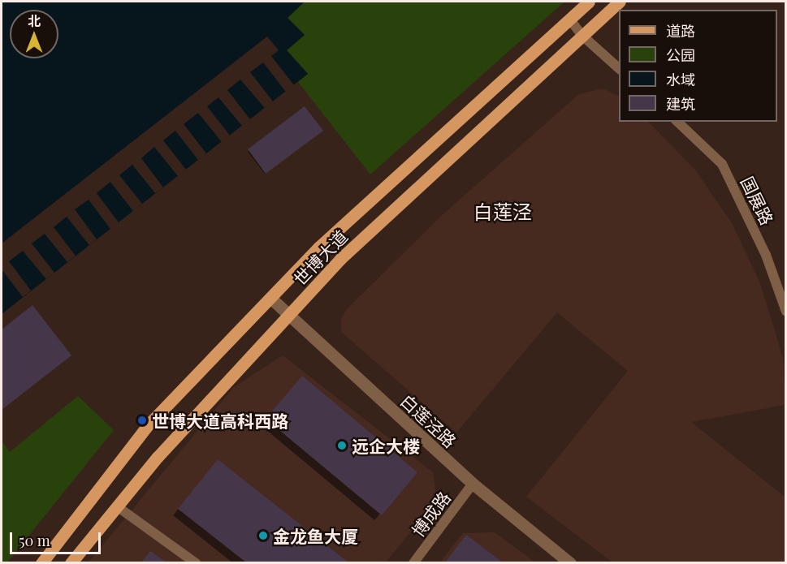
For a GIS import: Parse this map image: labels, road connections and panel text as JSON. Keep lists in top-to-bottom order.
{
  "streets": {
    "main road": ["世博大道"],
    "street": ["国展路", "白莲泾路", "博成路"]
  },
  "crossings": [
    ["世博大道", "白莲泾路"],
    ["白莲泾路", "博成路"]
  ],
  "districts": ["白莲泾"],
  "places": ["世博大道高科西路", "远企大楼", "金龙鱼大厦"],
  "legend": [
    "道路",
    "公园",
    "水域",
    "建筑"
  ],
  "scale_bar": "50 m",
  "north": "top"
}
